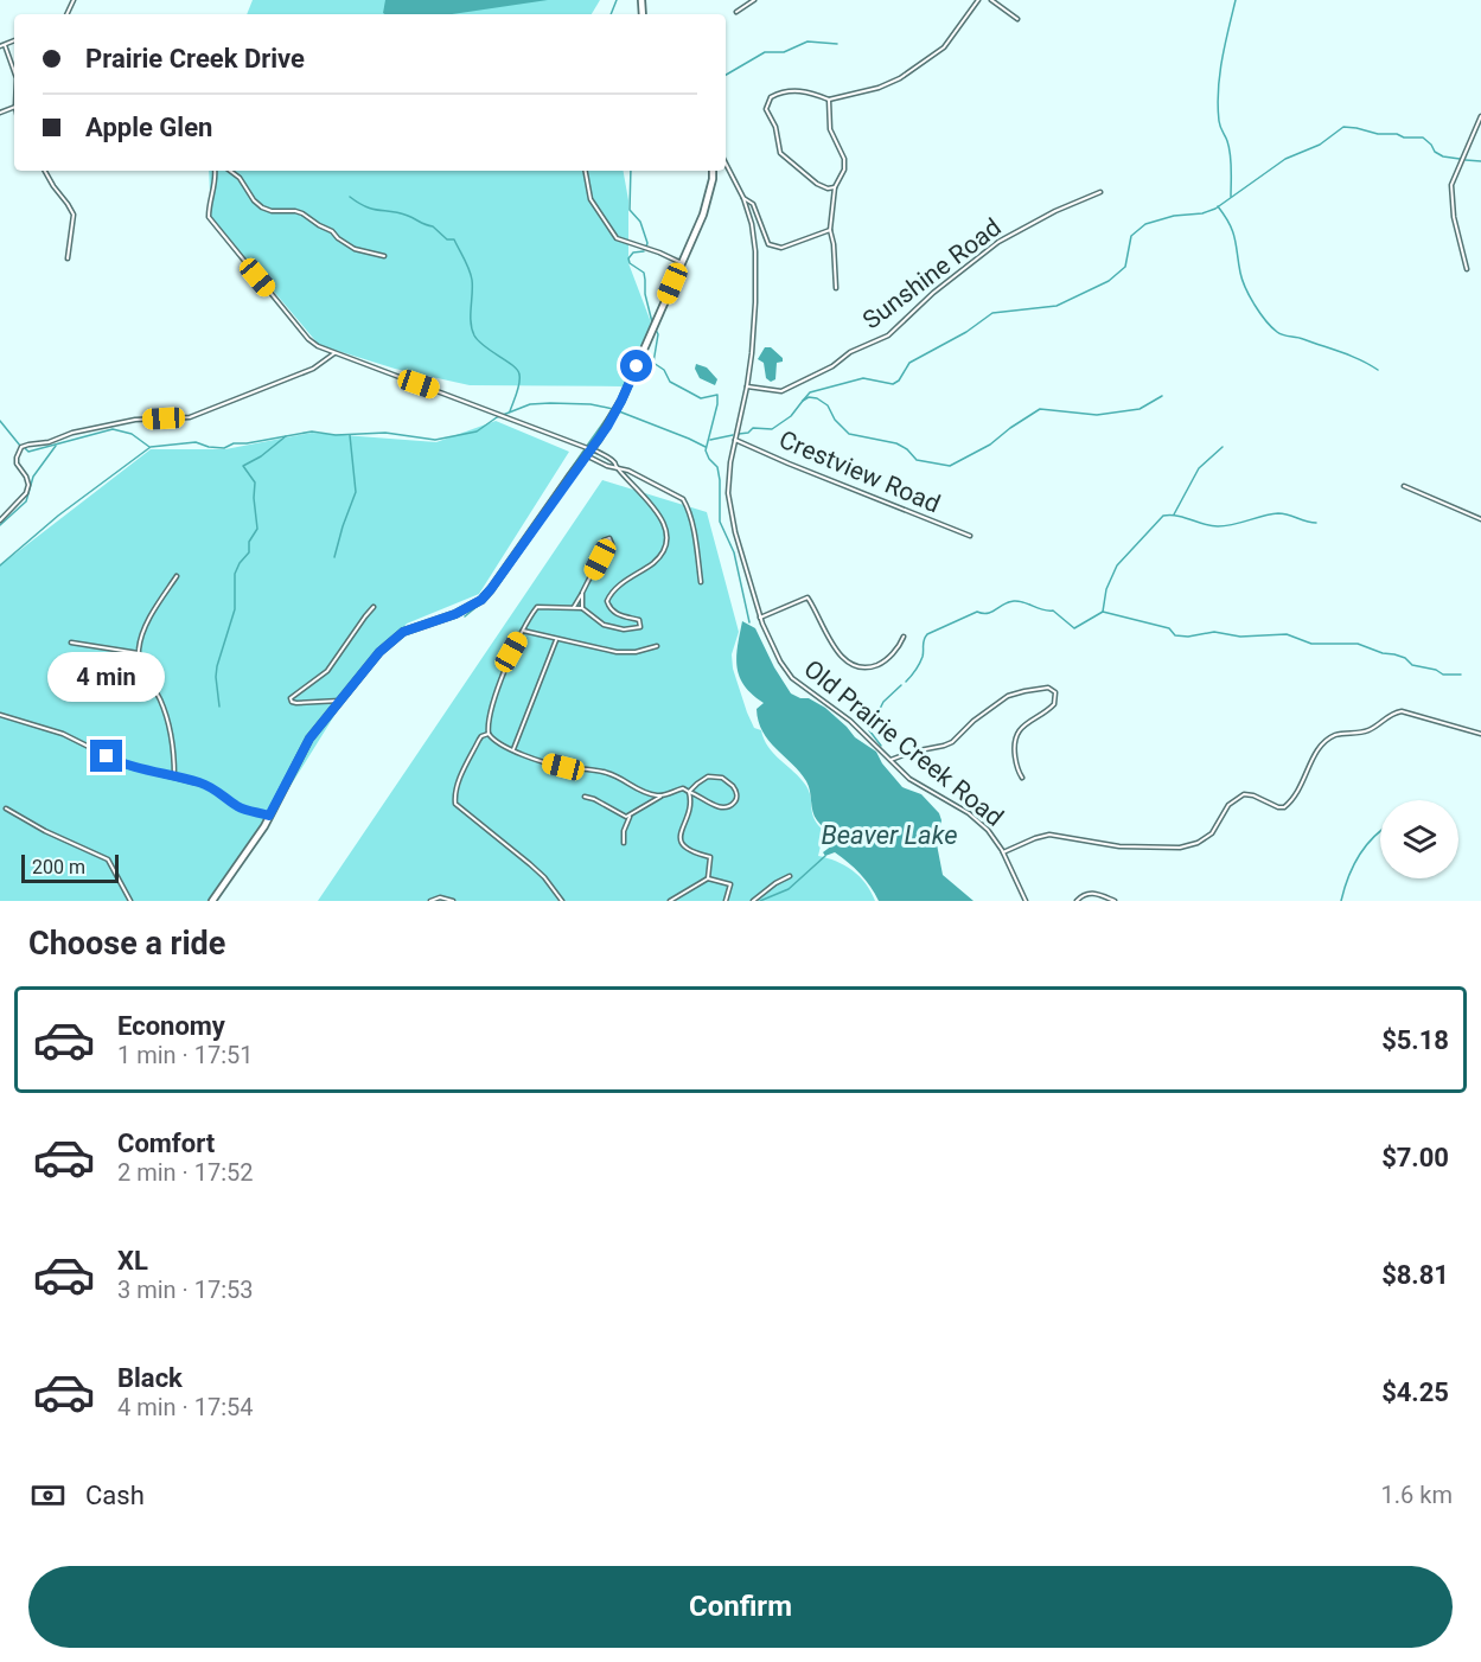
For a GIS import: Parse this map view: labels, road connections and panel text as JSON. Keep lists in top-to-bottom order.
{
  "streets": {
    "street": ["Sunshine Road", "Crestview Road", "Old Prairie Creek Road"]
  },
  "crossings": [
    ["Sunshine Road", "Old Prairie Creek Road"],
    ["Crestview Road", "Old Prairie Creek Road"]
  ],
  "water": ["Beaver Lake"],
  "scale_bar": "200 m",
  "page": {
    "banner": ["Prairie Creek Drive", "Apple Glen"],
    "bubble": "4 min",
    "scale": "200 m",
    "heading": "Choose a ride",
    "list": [
      {
        "name": "Economy",
        "note": "1 min · 17:51",
        "value": "$5.18"
      },
      {
        "name": "Comfort",
        "note": "2 min · 17:52",
        "value": "$7.00"
      },
      {
        "name": "XL",
        "note": "3 min · 17:53",
        "value": "$8.81"
      },
      {
        "name": "Black",
        "note": "4 min · 17:54",
        "value": "$4.25"
      }
    ],
    "pay": ["Cash", "1.6 km"],
    "buttons": "Confirm"
  }
}
